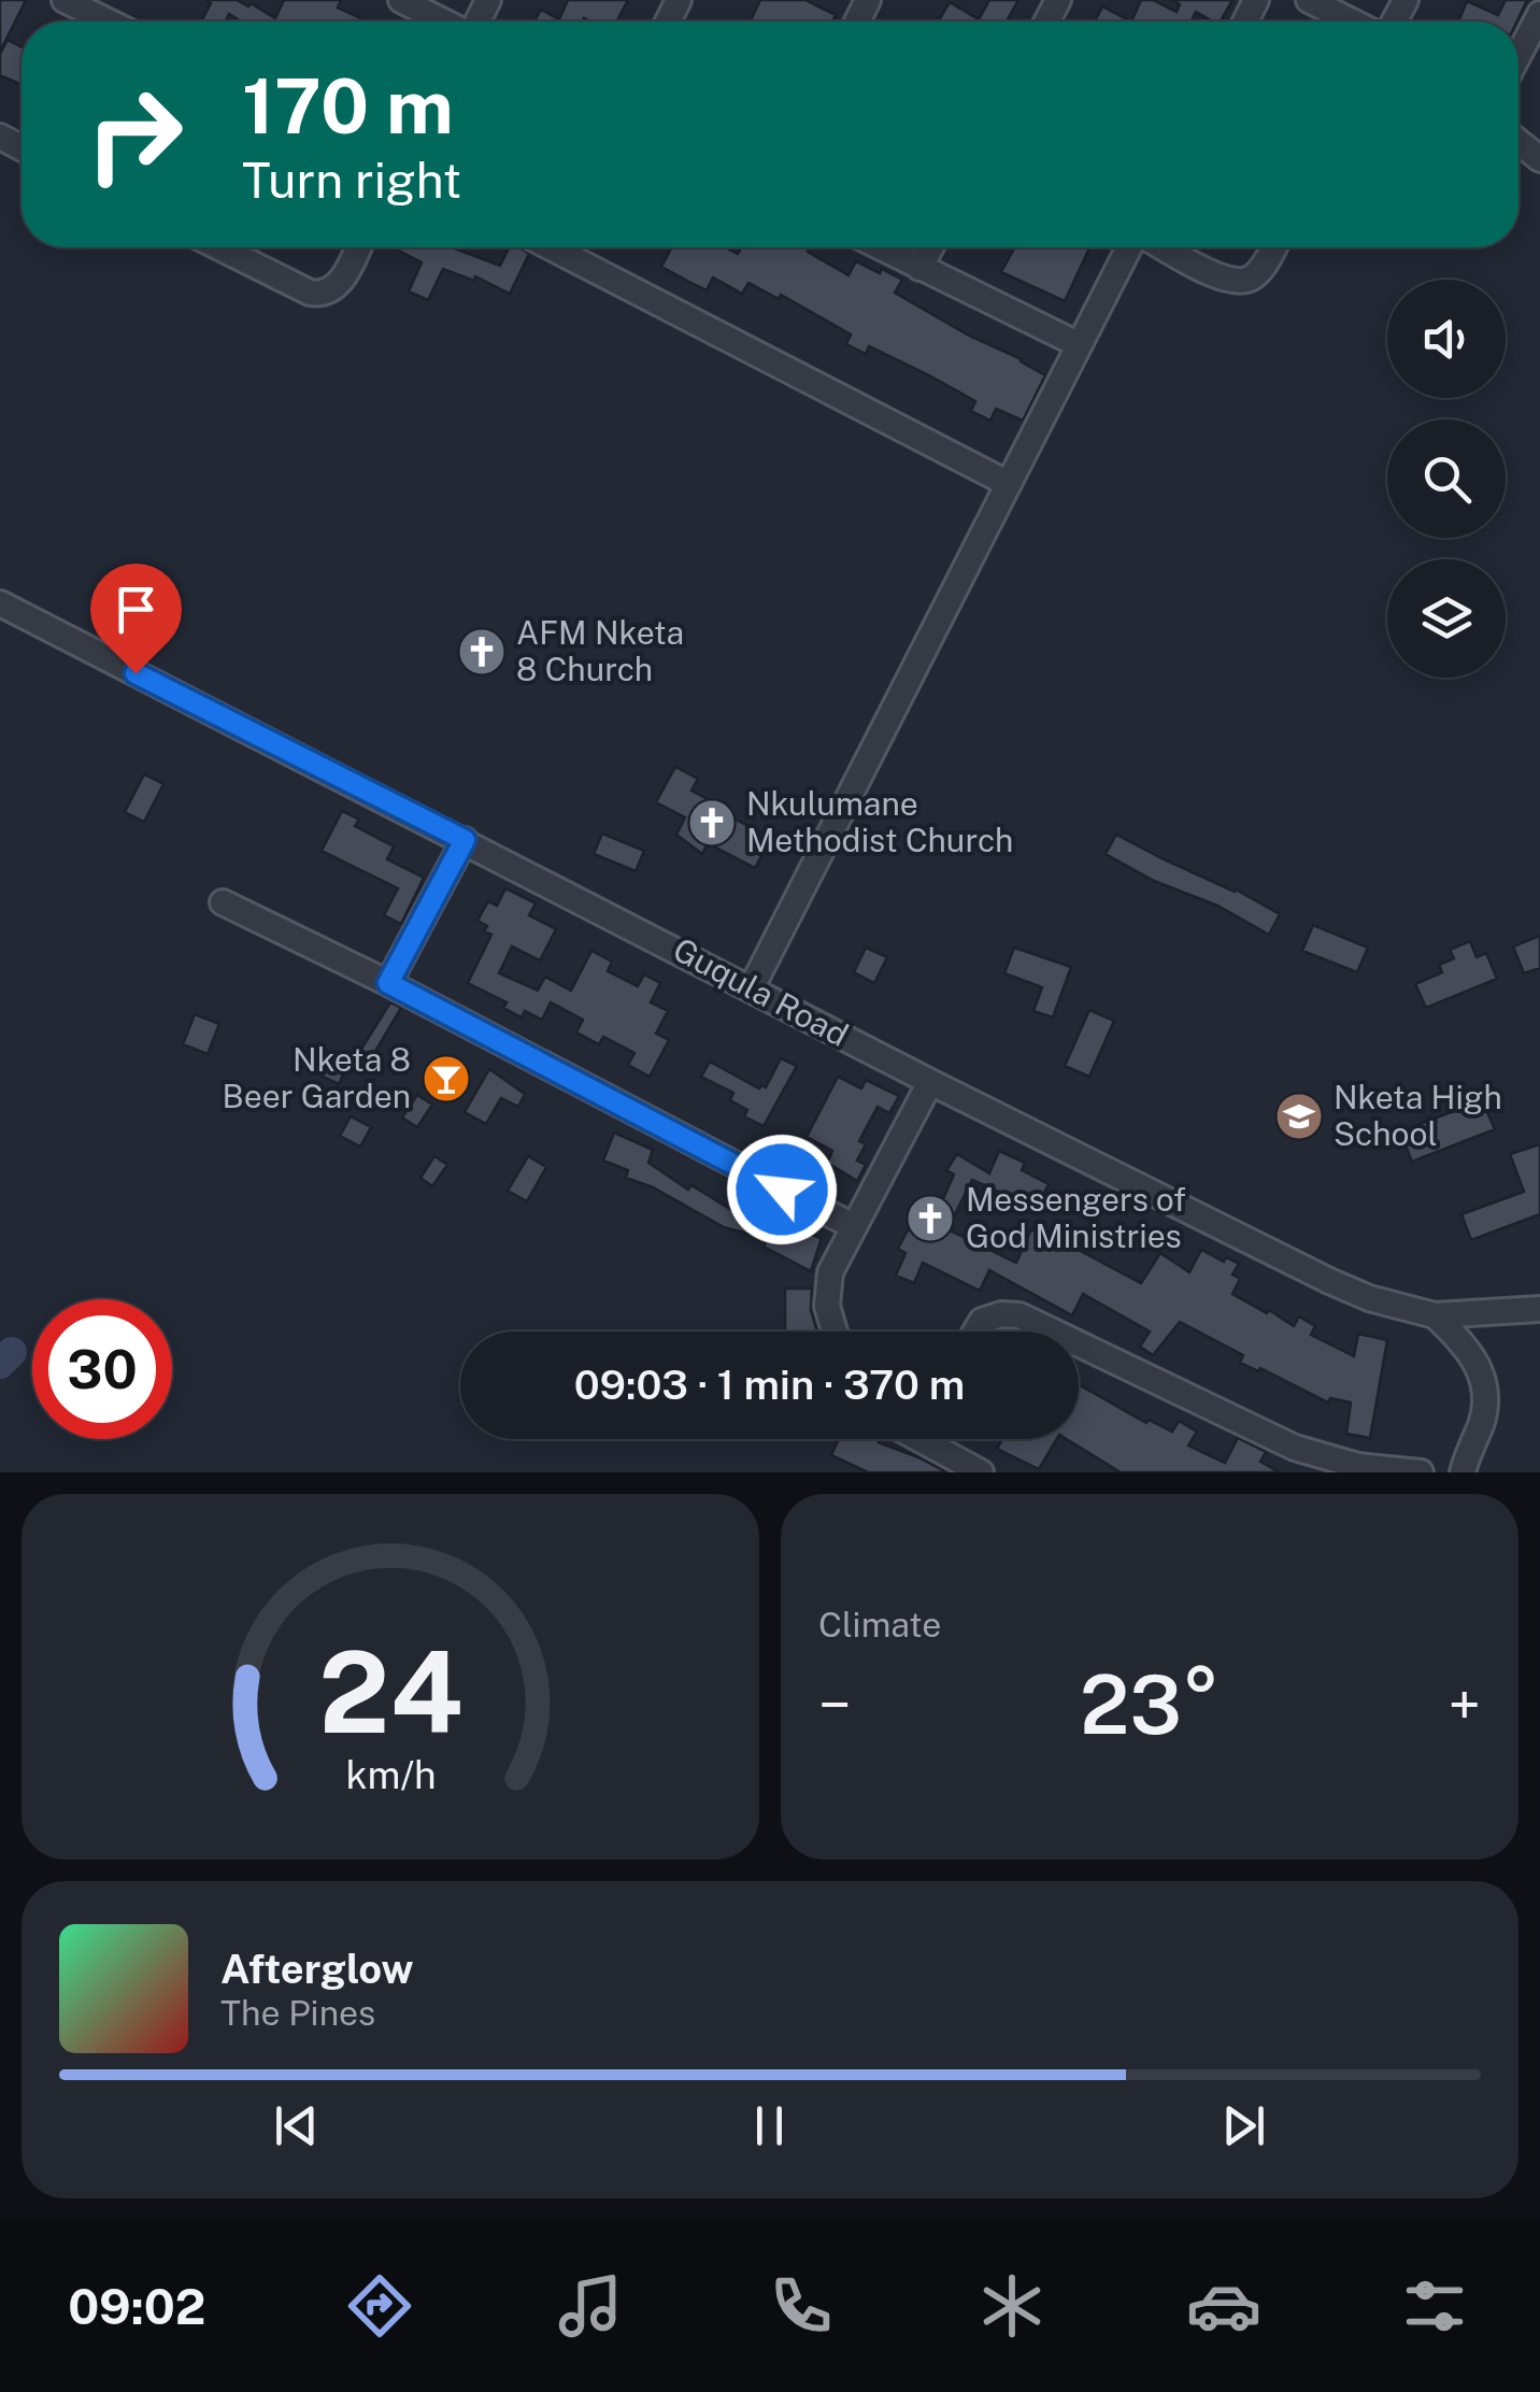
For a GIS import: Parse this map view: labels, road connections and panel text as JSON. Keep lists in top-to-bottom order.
{
  "streets": {
    "street": ["Guqula Road"]
  },
  "places": {
    "church": ["AFM Nketa 8 Church", "Nkulumane Methodist Church", "Messengers of God Ministries"],
    "bar": ["Nketa 8 Beer Garden"],
    "school or university": ["Nketa High School"]
  },
  "page": {
    "turn": ["170 m", "Turn right"],
    "limit": "30",
    "trip": "09:03 · 1 min · 370 m",
    "tile": "Climate",
    "heat": ["−", "23°", "+"],
    "song": ["Afterglow", "The Pines"],
    "tabs": "09:02",
    "gauge": ["24", "km/h"]
  }
}
